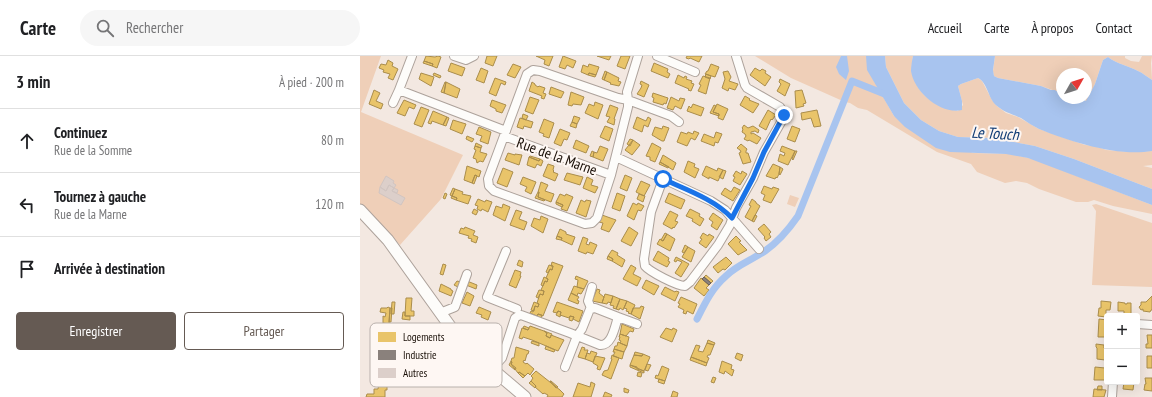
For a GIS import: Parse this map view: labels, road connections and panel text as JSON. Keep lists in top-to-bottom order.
{
  "streets": {
    "street": ["Rue de la Marne"]
  },
  "water": ["Le Touch"],
  "legend": ["Logements", "Industrie", "Autres"],
  "north": "top right",
  "page": {
    "header": "Carte",
    "search": "Rechercher",
    "nav": [
      "Accueil",
      "Carte",
      "À propos",
      "Contact"
    ],
    "heading": ["3 min", "À pied · 200 m"],
    "list": [
      ["Continuez", "Rue de la Somme", "80 m"],
      ["Tournez à gauche", "Rue de la Marne", "120 m"],
      "Arrivée à destination"
    ],
    "buttons": ["Enregistrer", "Partager"],
    "map_buttons": ["+", "−"]
  }
}
